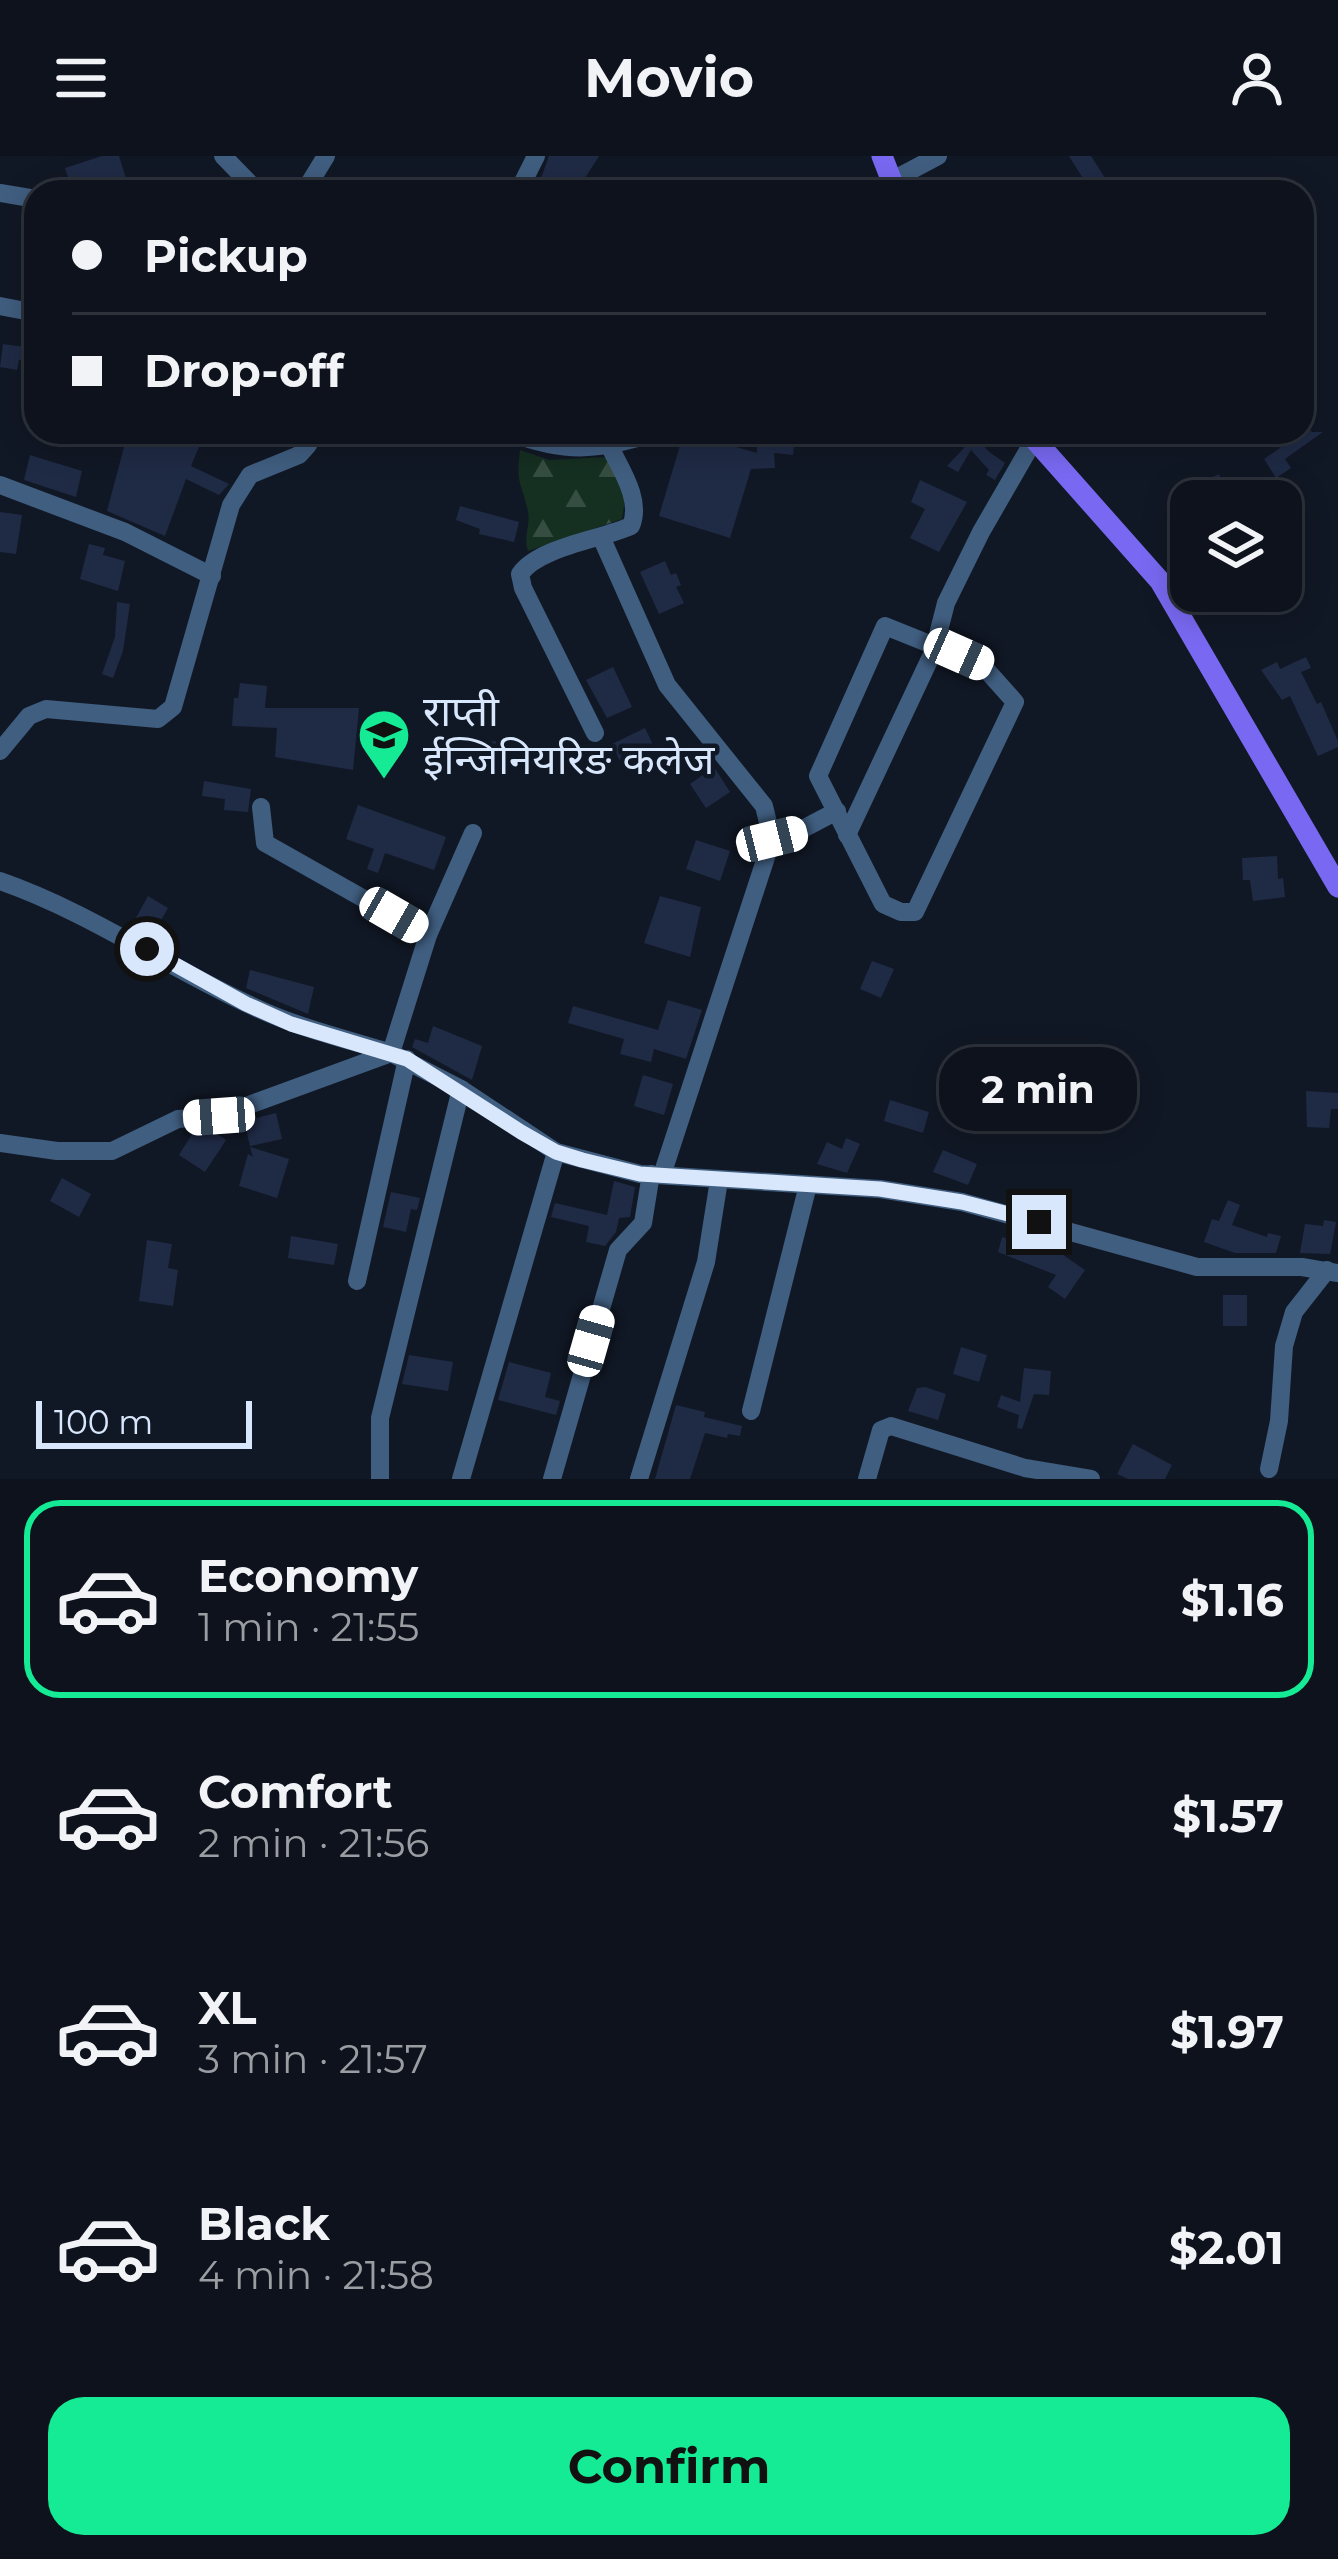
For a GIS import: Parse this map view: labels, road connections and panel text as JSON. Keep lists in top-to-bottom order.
{
  "places": {
    "school or university": ["राप्ती ईन्जिनियरिङ कलेज"]
  },
  "scale_bar": "100 m",
  "page": {
    "header": "Movio",
    "banner": ["Pickup", "Drop-off"],
    "bubble": "2 min",
    "scale": "100 m",
    "list": [
      {
        "name": "Economy",
        "note": "1 min · 21:55",
        "value": "$1.16"
      },
      {
        "name": "Comfort",
        "note": "2 min · 21:56",
        "value": "$1.57"
      },
      {
        "name": "XL",
        "note": "3 min · 21:57",
        "value": "$1.97"
      },
      {
        "name": "Black",
        "note": "4 min · 21:58",
        "value": "$2.01"
      }
    ],
    "buttons": "Confirm"
  }
}
